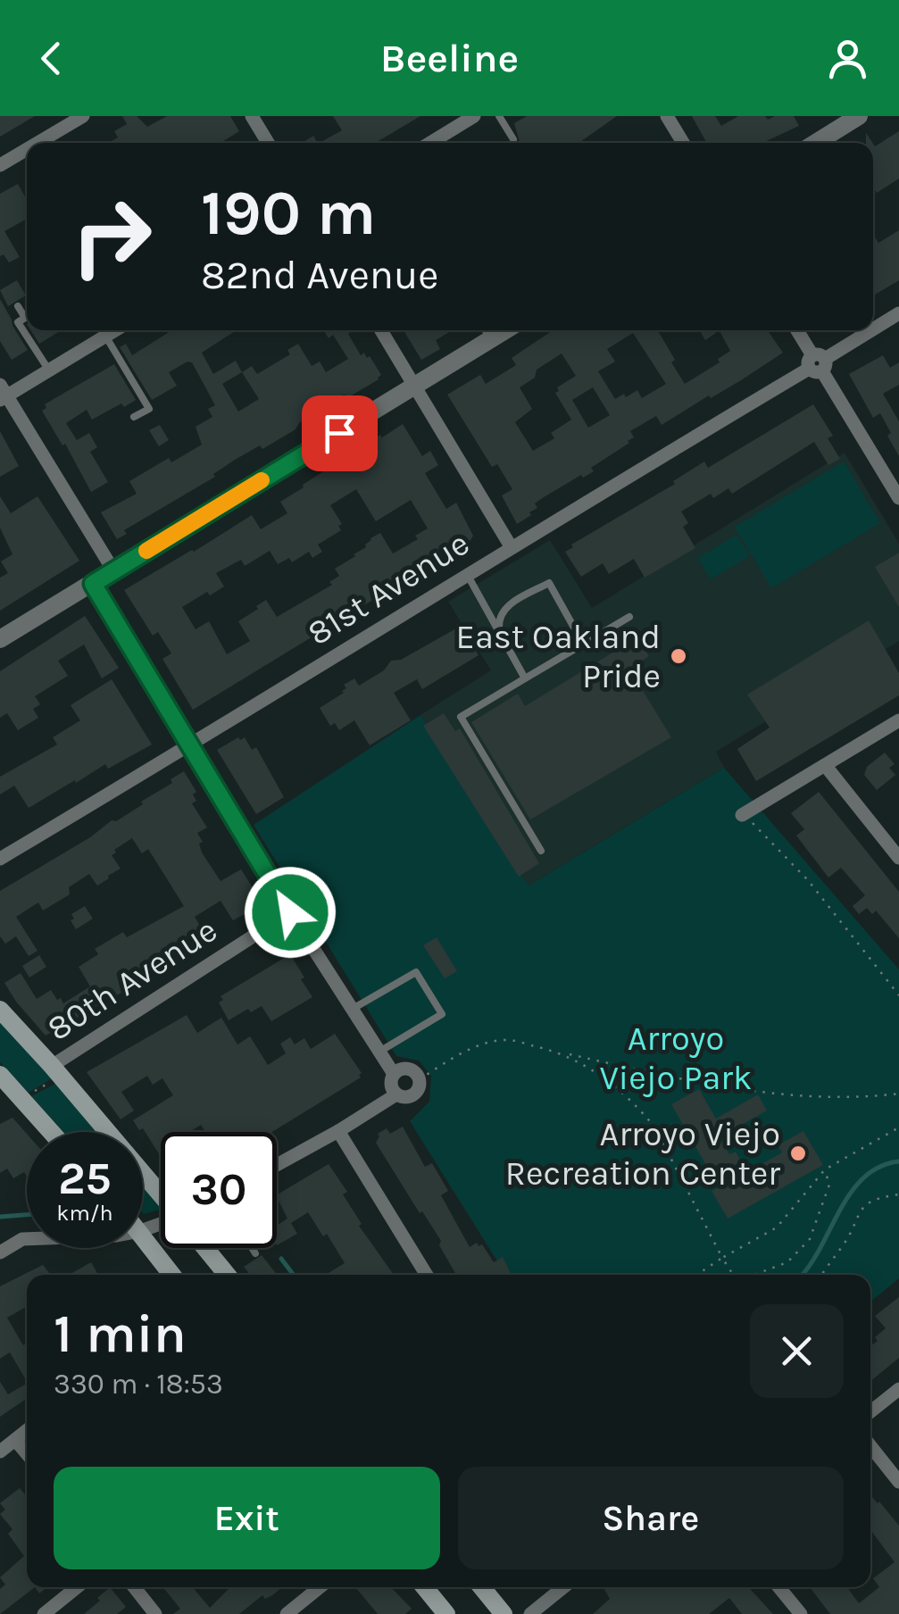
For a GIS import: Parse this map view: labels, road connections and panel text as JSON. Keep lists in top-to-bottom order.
{
  "streets": {
    "street": ["81st Avenue", "80th Avenue"]
  },
  "parks": ["Arroyo Viejo Park"],
  "places": ["East Oakland Pride", "Arroyo Viejo Recreation Center"],
  "page": {
    "header": "Beeline",
    "turn": ["190 m", "82nd Avenue"],
    "speed": "25 km/h",
    "limit": "30",
    "heading": ["1 min", "330 m · 18:53"],
    "buttons": ["Exit", "Share"]
  }
}
